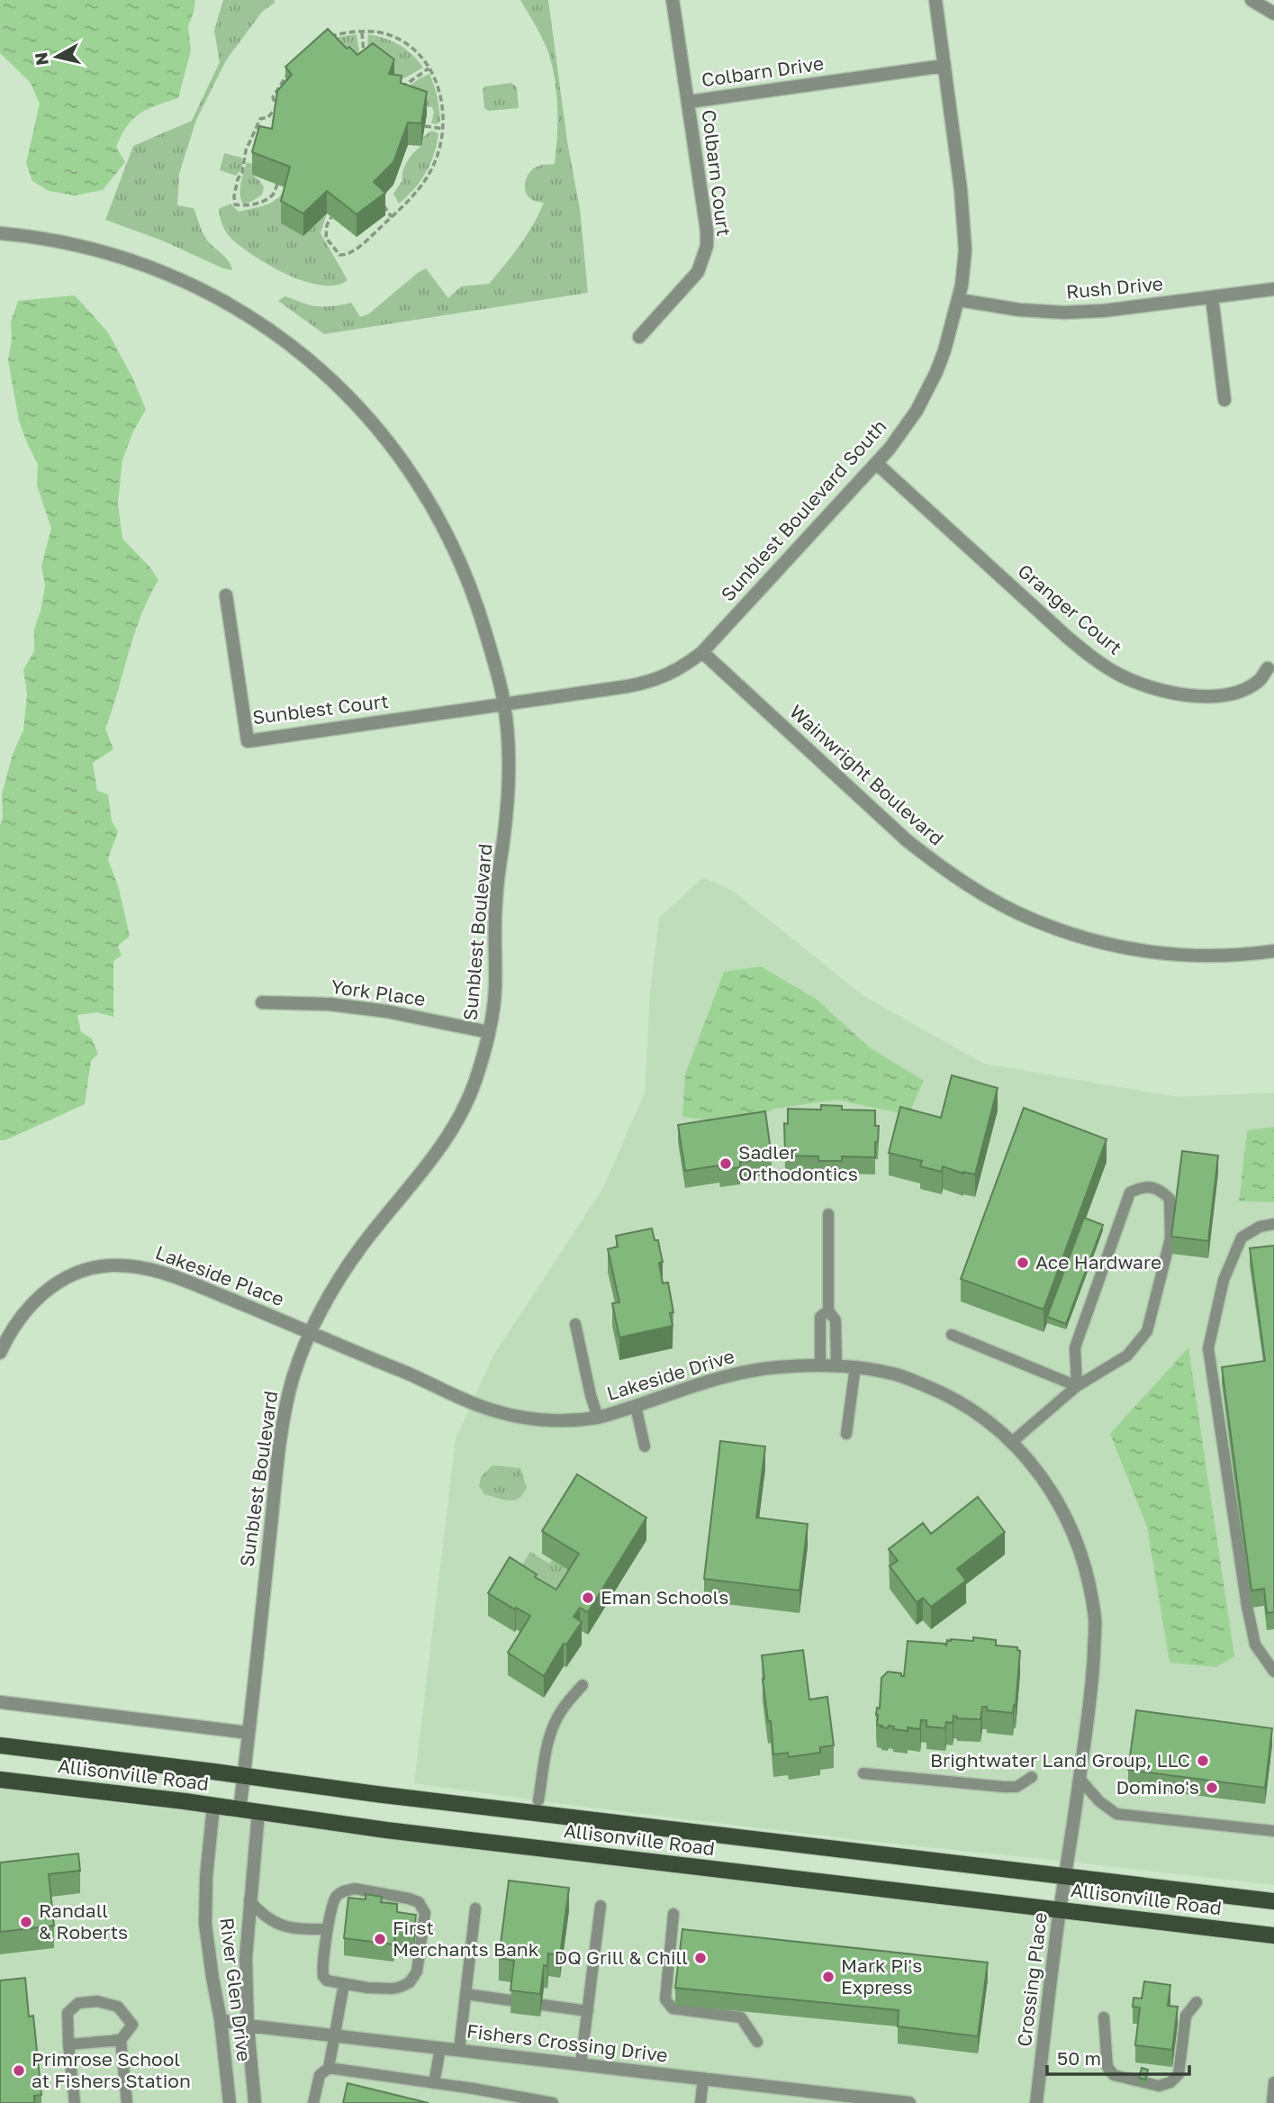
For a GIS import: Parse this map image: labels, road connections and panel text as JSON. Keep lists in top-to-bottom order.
{
  "streets": {
    "main road": ["Allisonville Road"],
    "street": [
      "Colbarn Drive",
      "Colbarn Court",
      "Rush Drive",
      "Sunblest Boulevard South",
      "Granger Court",
      "Sunblest Court",
      "Wainwright Boulevard",
      "Sunblest Boulevard",
      "York Place",
      "Lakeside Place",
      "Lakeside Drive",
      "Crossing Place",
      "River Glen Drive",
      "Fishers Crossing Drive"
    ]
  },
  "crossings": [
    ["Colbarn Drive", "Colbarn Court"],
    ["Colbarn Drive", "Sunblest Boulevard South"],
    ["Rush Drive", "Sunblest Boulevard South"],
    ["Sunblest Boulevard South", "Granger Court"],
    ["Sunblest Boulevard South", "Sunblest Court"],
    ["Sunblest Boulevard South", "Wainwright Boulevard"],
    ["Sunblest Boulevard South", "Sunblest Boulevard"],
    ["Sunblest Court", "Sunblest Boulevard"],
    ["Sunblest Boulevard", "York Place"],
    ["Sunblest Boulevard", "Lakeside Place"],
    ["Sunblest Boulevard", "Lakeside Drive"],
    ["Sunblest Boulevard", "Allisonville Road"],
    ["Lakeside Place", "Lakeside Drive"],
    ["Lakeside Drive", "Allisonville Road"],
    ["Lakeside Drive", "Crossing Place"],
    ["Allisonville Road", "Crossing Place"],
    ["Allisonville Road", "River Glen Drive"],
    ["River Glen Drive", "Fishers Crossing Drive"]
  ],
  "places": [
    "Sadler Orthodontics",
    "Ace Hardware",
    "Eman Schools",
    "Brightwater Land Group, LLC",
    "Domino's",
    "Randall & Roberts",
    "First Merchants Bank",
    "DQ Grill & Chill",
    "Mark Pi's Express",
    "Primrose School at Fishers Station"
  ],
  "scale_bar": "50 m",
  "north": "left"
}
